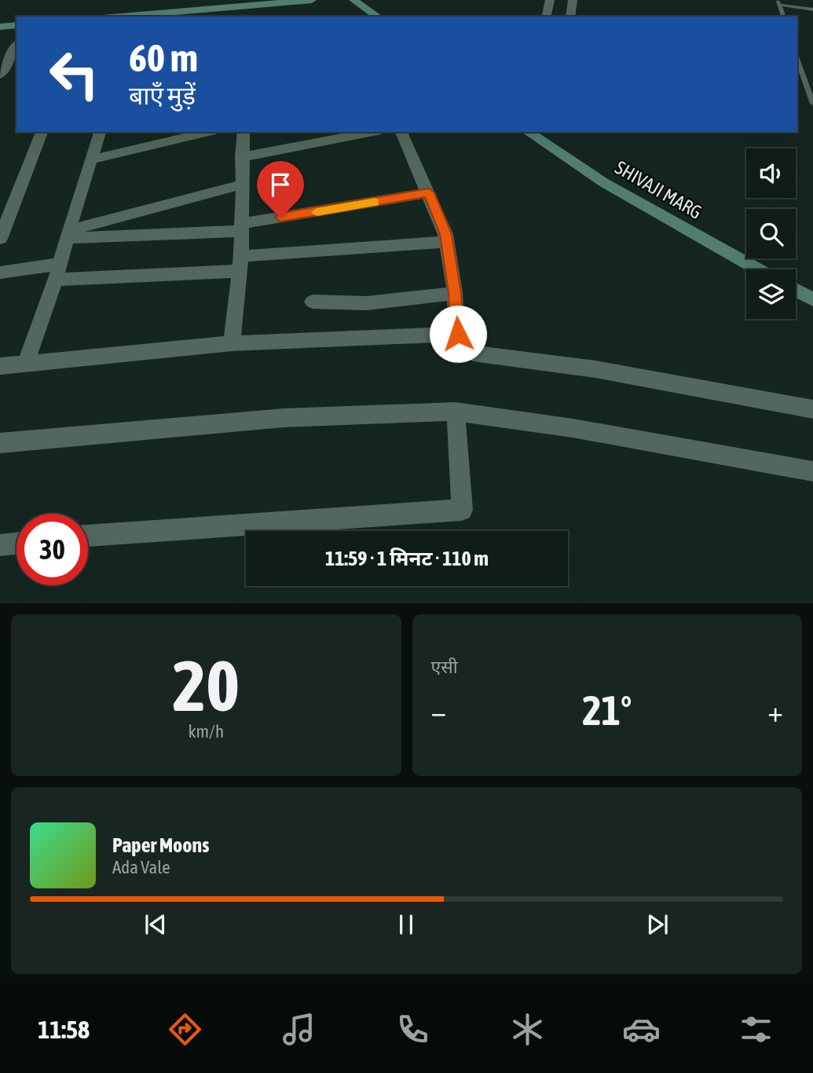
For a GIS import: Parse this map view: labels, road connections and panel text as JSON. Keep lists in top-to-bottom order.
{
  "streets": {
    "main road": ["SHIVAJI MARG"]
  },
  "page": {
    "turn": ["60 m", "बाएँ मुड़ें"],
    "limit": "30",
    "trip": "11:59 · 1 मिनट · 110 m",
    "tile": [
      ["20", "km/h"],
      "एसी"
    ],
    "heat": ["−", "21°", "+"],
    "song": ["Paper Moons", "Ada Vale"],
    "tabs": "11:58"
  }
}
